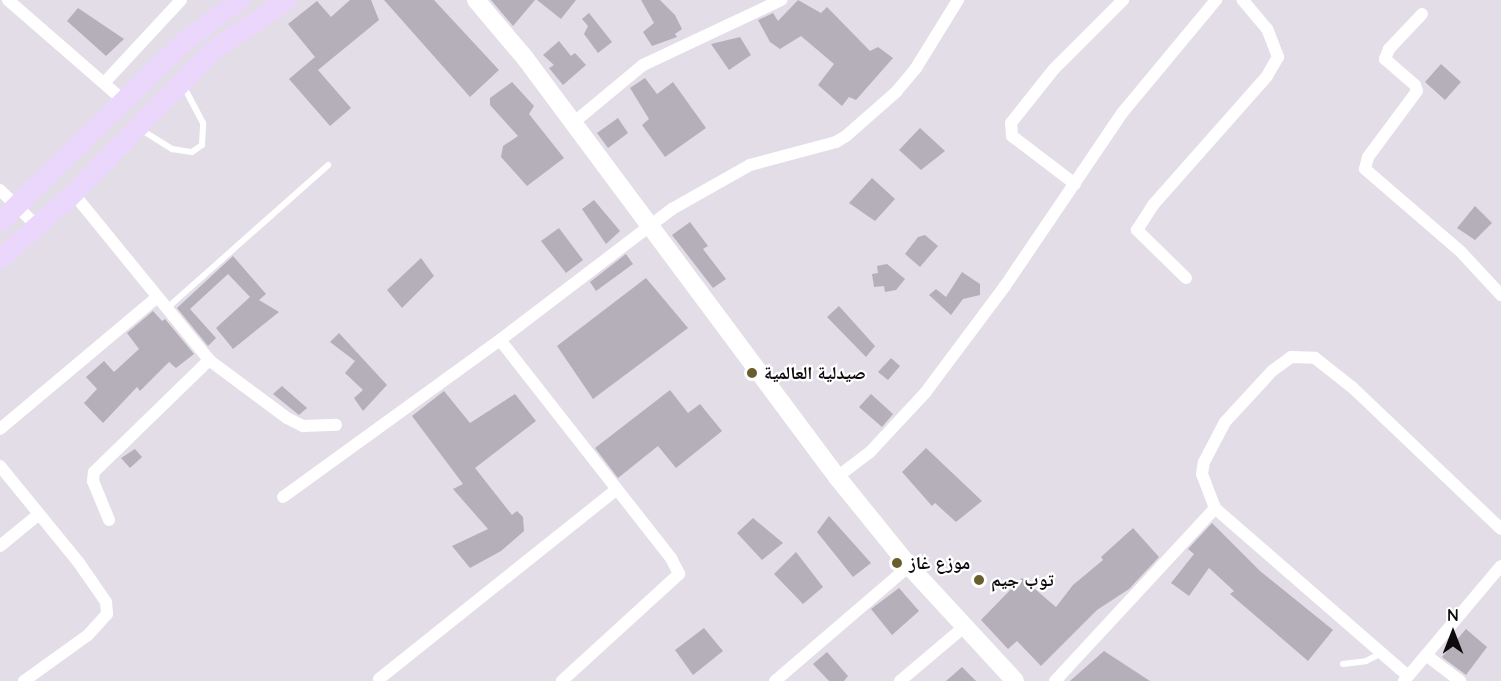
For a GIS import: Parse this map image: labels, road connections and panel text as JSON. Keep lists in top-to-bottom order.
{
  "places": ["صيدلية العالمية", "موزع غاز", "توب جيم"],
  "north": "top"
}
